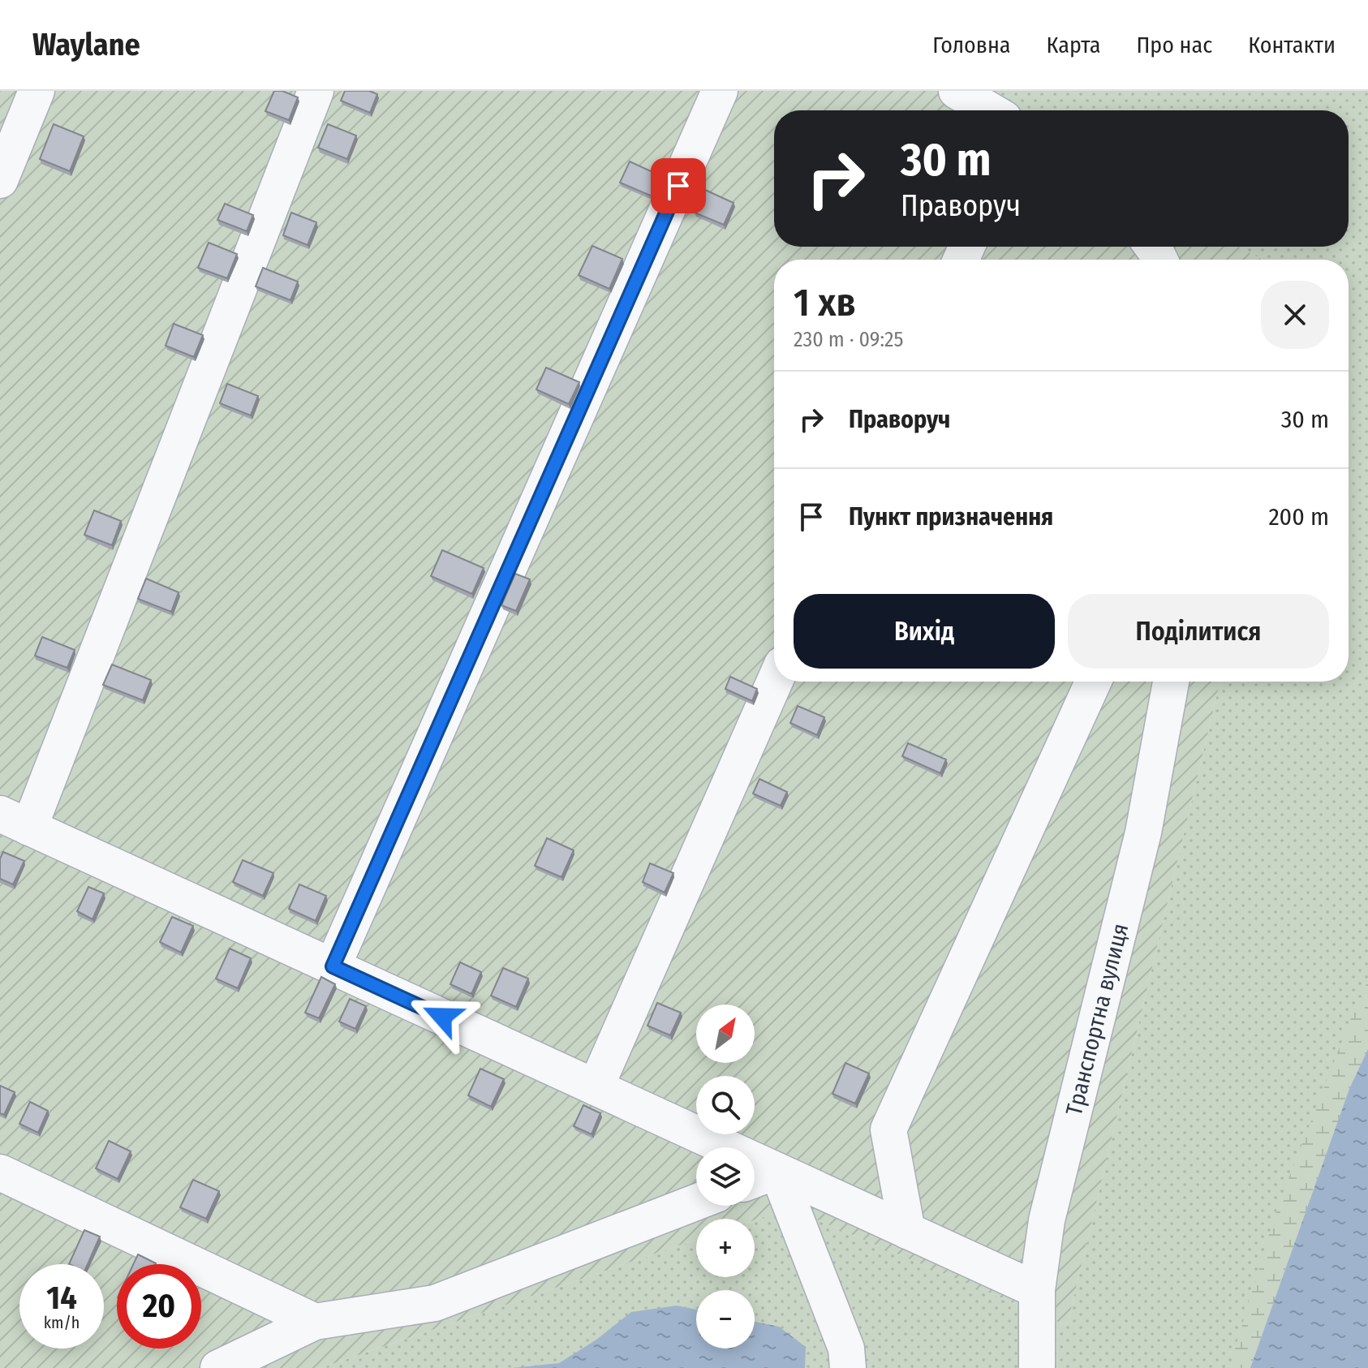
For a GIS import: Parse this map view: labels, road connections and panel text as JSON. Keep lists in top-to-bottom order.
{
  "streets": {
    "street": ["Транспортна вулиця"]
  },
  "north": "top right",
  "page": {
    "header": "Waylane",
    "nav": [
      "Головна",
      "Карта",
      "Про нас",
      "Контакти"
    ],
    "turn": ["30 m", "Праворуч"],
    "heading": ["1 хв", "230 m · 09:25"],
    "list": [
      {
        "name": "Праворуч",
        "value": "30 m"
      },
      {
        "name": "Пункт призначення",
        "value": "200 m"
      }
    ],
    "buttons": ["Вихід", "Поділитися"],
    "map_buttons": ["+", "−"],
    "speed": "14 km/h",
    "limit": "20"
  }
}
